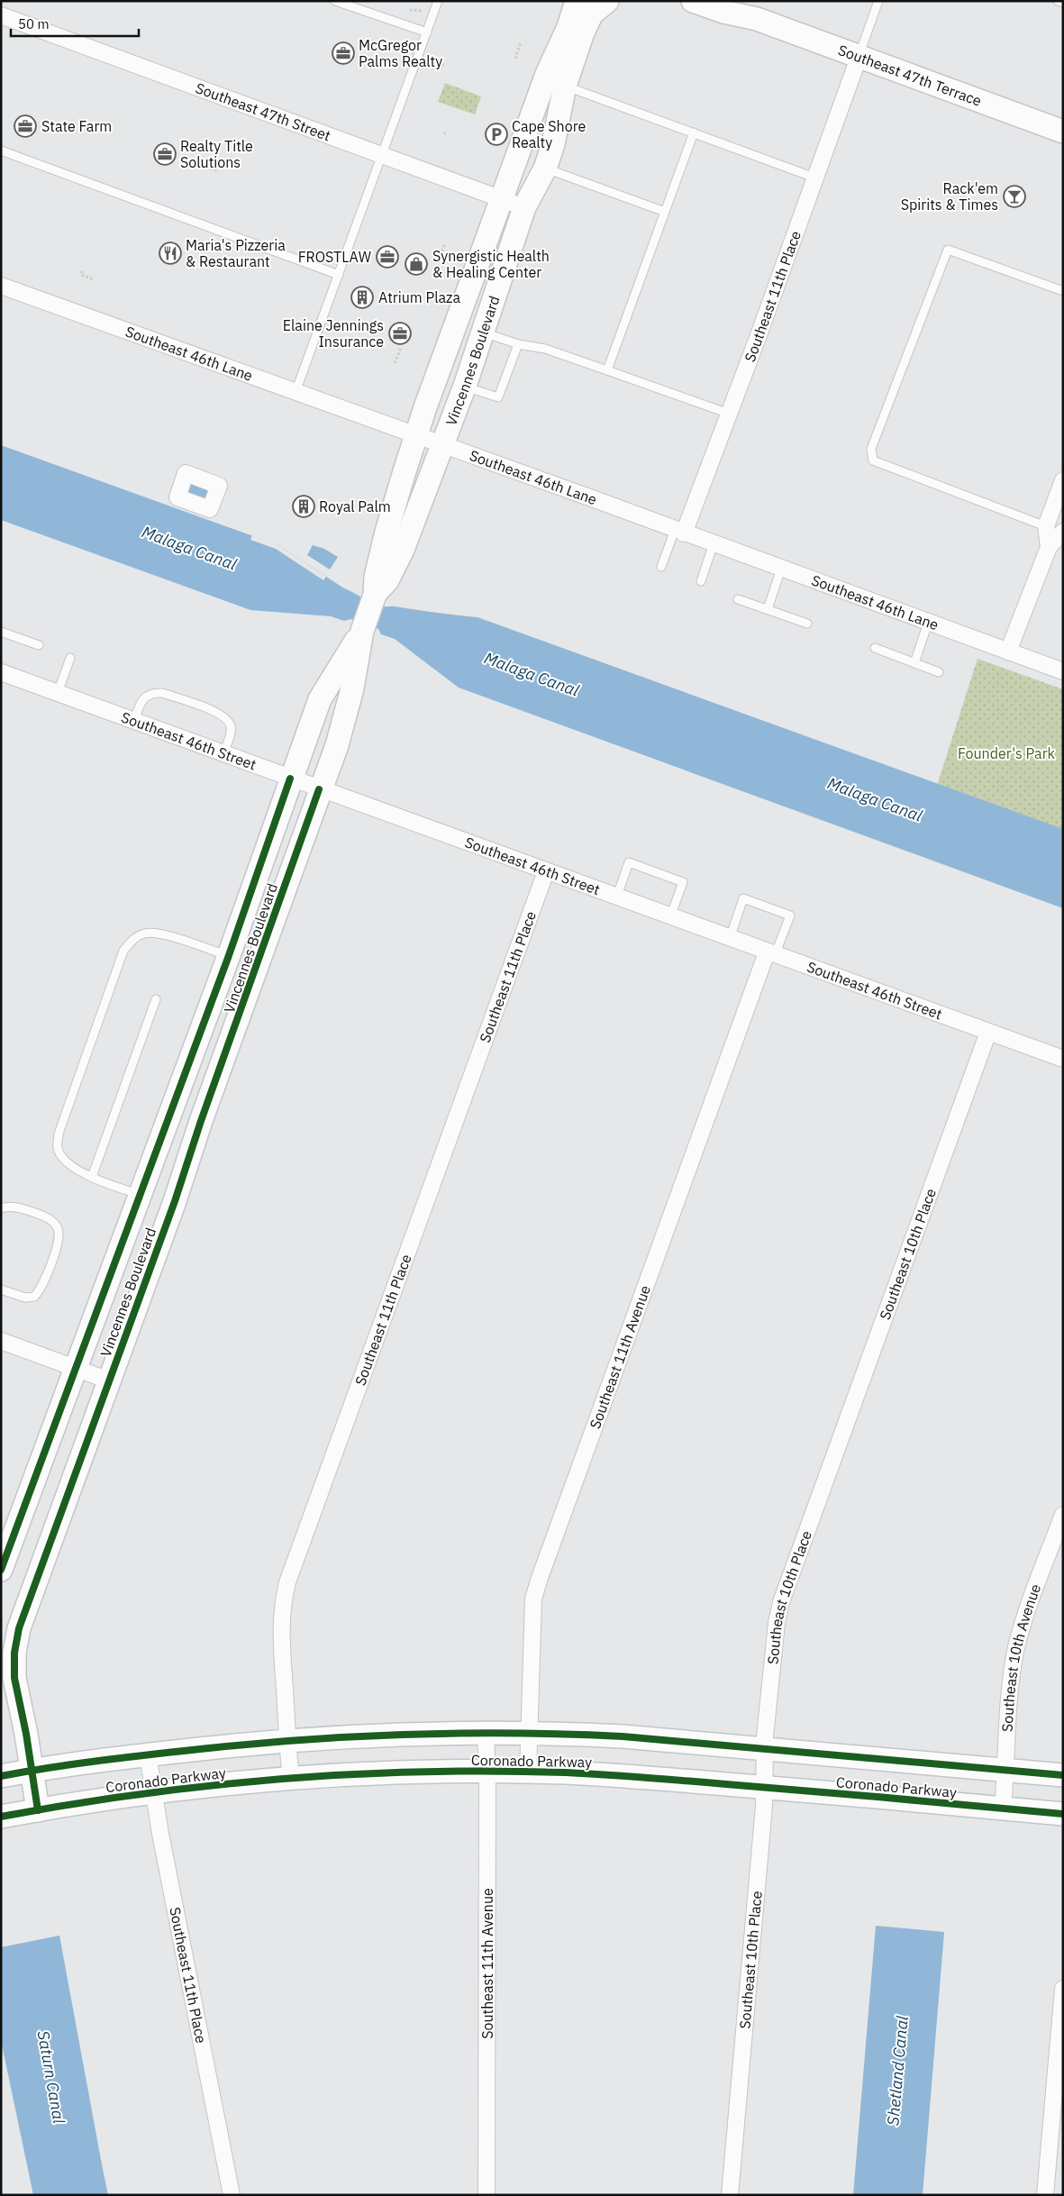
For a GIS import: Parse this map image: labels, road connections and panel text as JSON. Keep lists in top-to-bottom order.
{
  "streets": {
    "street": [
      "Southeast 47th Terrace",
      "Southeast 47th Street",
      "Southeast 11th Place",
      "Southeast 46th Lane",
      "Vincennes Boulevard",
      "Southeast 46th Street",
      "Southeast 10th Place",
      "Southeast 11th Avenue",
      "Southeast 10th Avenue",
      "Coronado Parkway"
    ]
  },
  "crossings": [
    ["Southeast 47th Terrace", "Southeast 11th Place"],
    ["Southeast 47th Street", "Vincennes Boulevard"],
    ["Southeast 11th Place", "Southeast 46th Lane"],
    ["Southeast 11th Place", "Southeast 46th Street"],
    ["Southeast 11th Place", "Coronado Parkway"],
    ["Southeast 46th Lane", "Vincennes Boulevard"],
    ["Vincennes Boulevard", "Southeast 46th Street"],
    ["Vincennes Boulevard", "Coronado Parkway"],
    ["Southeast 46th Street", "Southeast 10th Place"],
    ["Southeast 46th Street", "Southeast 11th Avenue"],
    ["Southeast 10th Place", "Coronado Parkway"],
    ["Southeast 11th Avenue", "Coronado Parkway"],
    ["Southeast 10th Avenue", "Coronado Parkway"]
  ],
  "water": ["Malaga Canal", "Shetland Canal", "Saturn Canal"],
  "parks": ["Founder's Park"],
  "places": {
    "office": [
      "McGregor Palms Realty",
      "State Farm",
      "Realty Title Solutions",
      "FROSTLAW",
      "Elaine Jennings Insurance"
    ],
    "parking": ["Cape Shore Realty"],
    "bar": ["Rack'em Spirits & Times"],
    "restaurant": ["Maria's Pizzeria & Restaurant"],
    "shop": ["Synergistic Health & Healing Center"],
    "building": ["Atrium Plaza", "Royal Palm"]
  },
  "scale_bar": "50 m"
}
